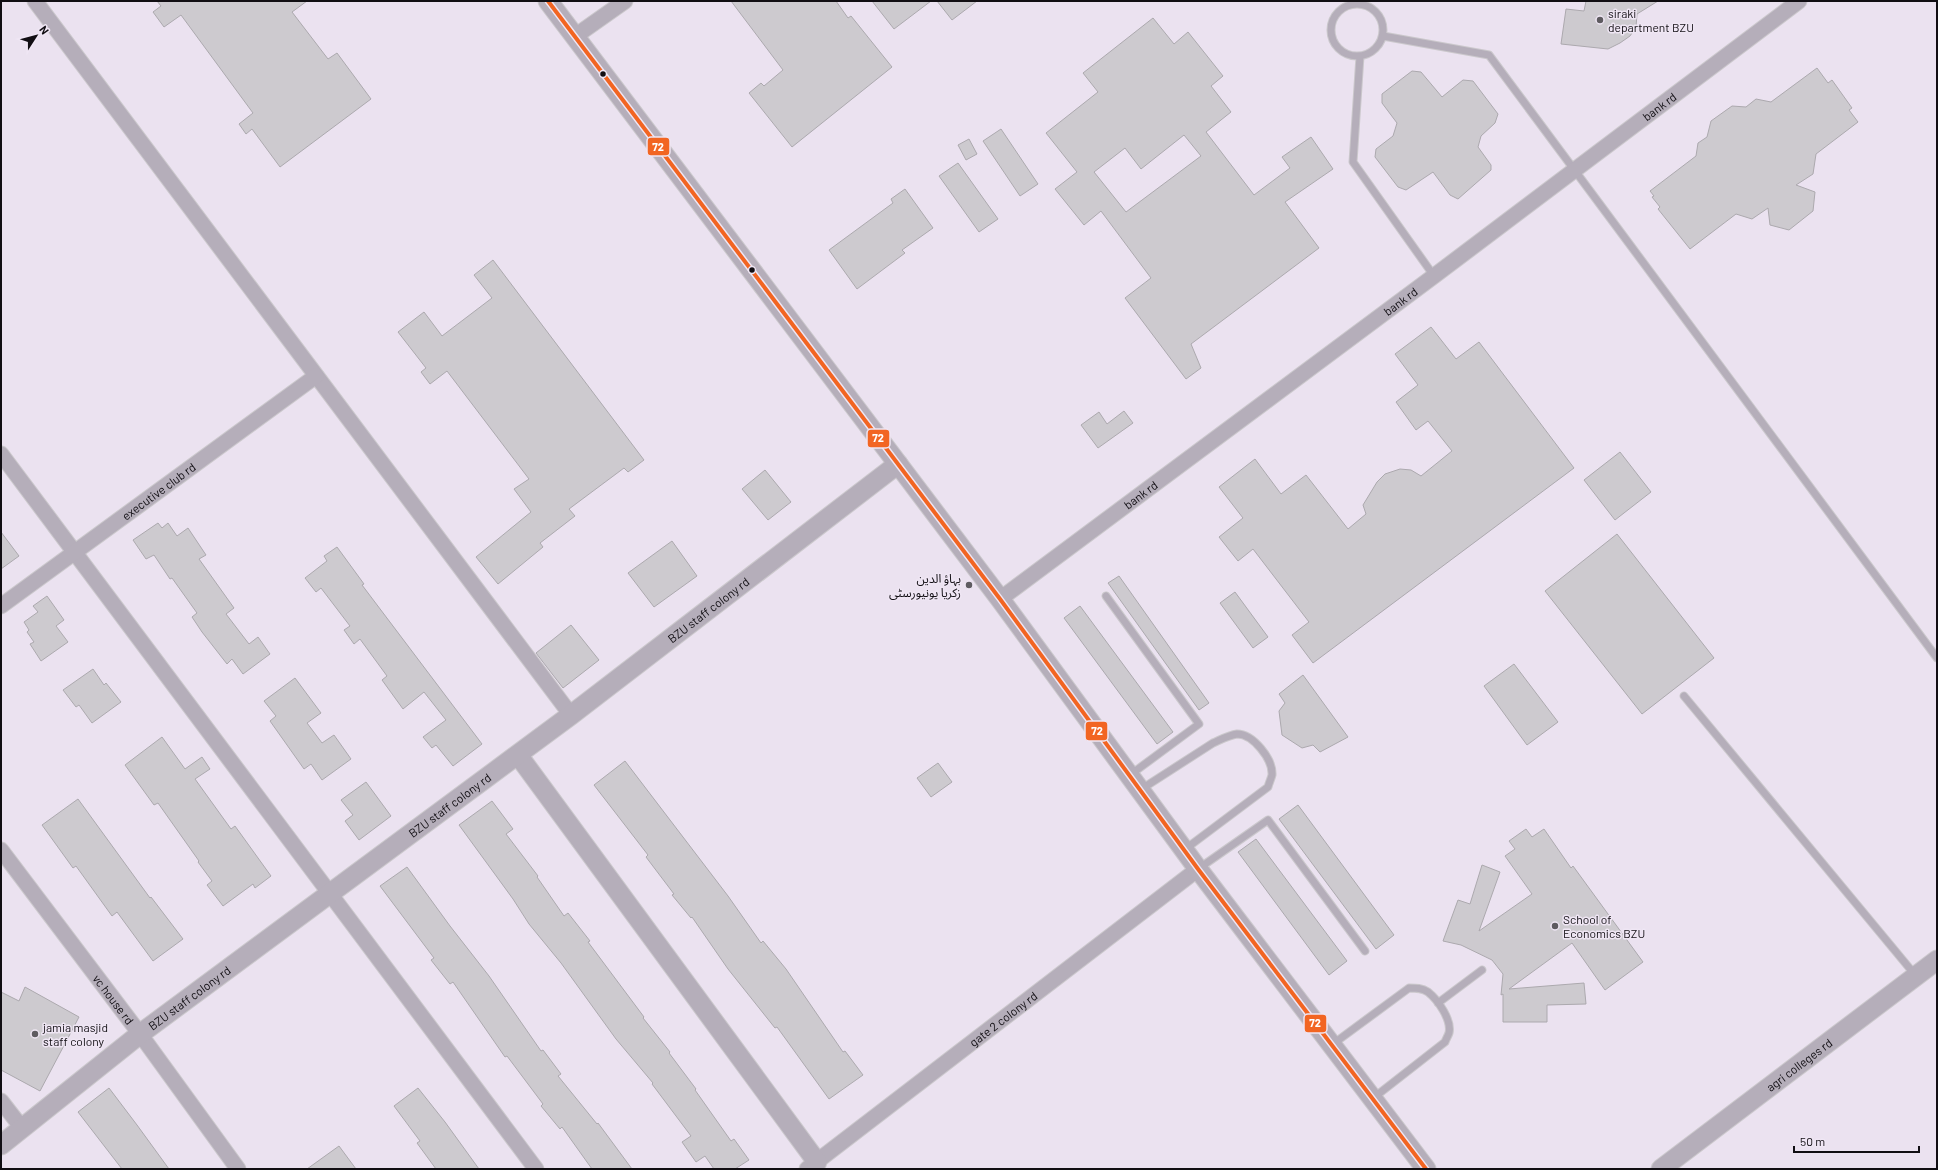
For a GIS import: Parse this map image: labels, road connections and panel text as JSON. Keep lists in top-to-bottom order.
{
  "streets": {
    "street": [
      "bank rd",
      "executive club rd",
      "BZU staff colony rd",
      "vc house rd",
      "gate 2 colony rd",
      "agri colleges rd"
    ]
  },
  "crossings": [
    ["BZU staff colony rd", "vc house rd"]
  ],
  "places": [
    "siraki department BZU",
    "بہاؤ الدین زکریا یونیورسٹی",
    "School of Economics BZU",
    "jamia masjid staff colony"
  ],
  "lines": ["transit line 72"],
  "scale_bar": "50 m",
  "north": "top right"
}
